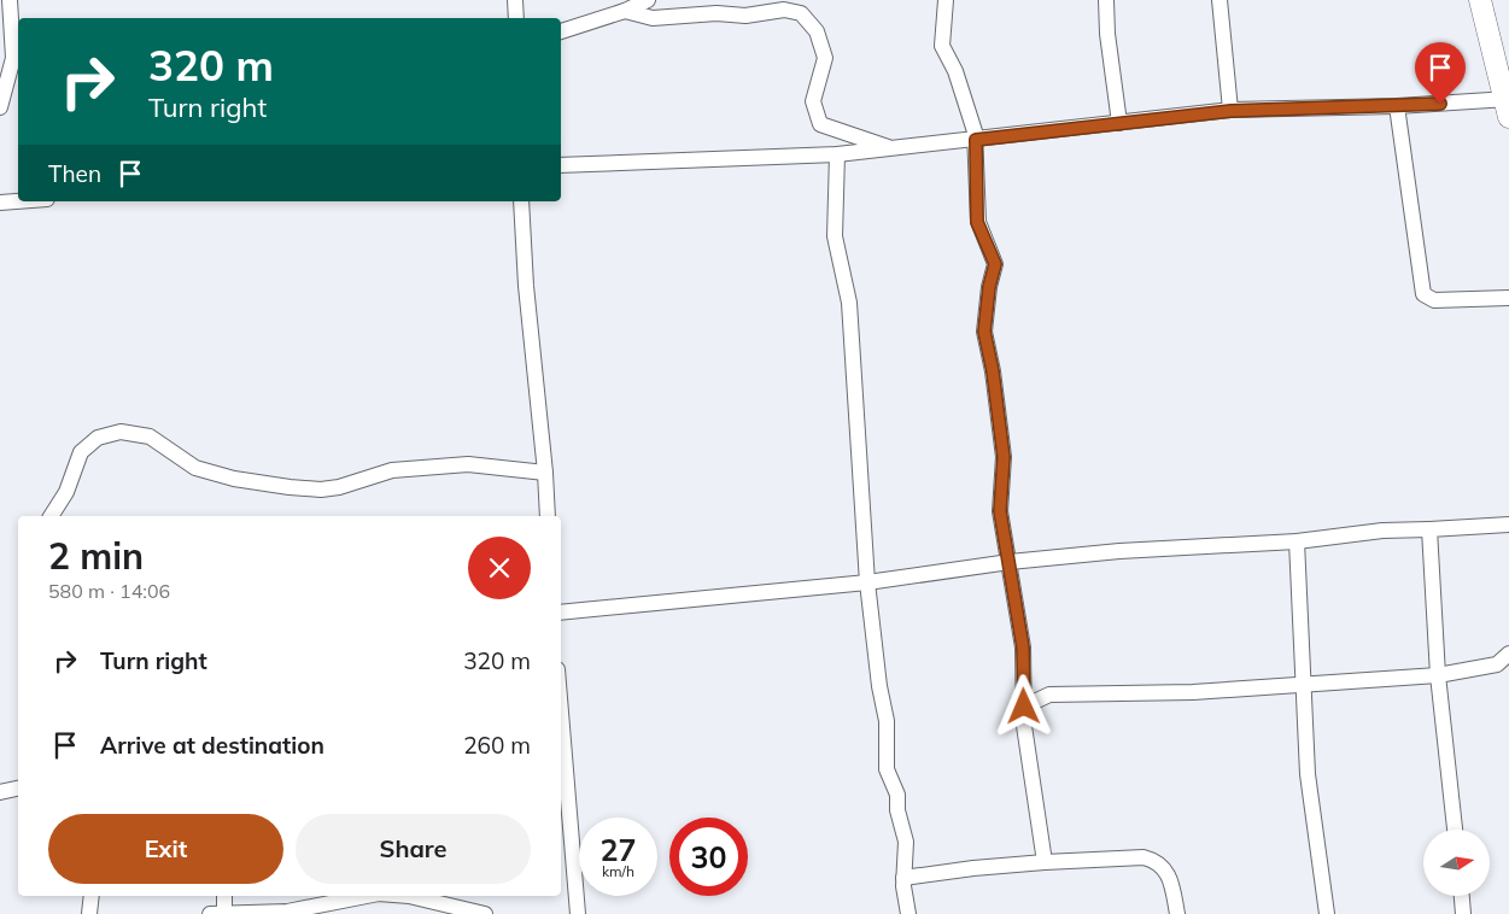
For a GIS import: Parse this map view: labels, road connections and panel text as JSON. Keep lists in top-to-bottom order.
{
  "north": "right",
  "page": {
    "turn": ["320 m", "Turn right"],
    "then": "Then",
    "heading": ["2 min", "580 m · 14:06"],
    "list": [
      {
        "name": "Turn right",
        "value": "320 m"
      },
      {
        "name": "Arrive at destination",
        "value": "260 m"
      }
    ],
    "buttons": ["Exit", "Share"],
    "speed": "27 km/h",
    "limit": "30"
  }
}
